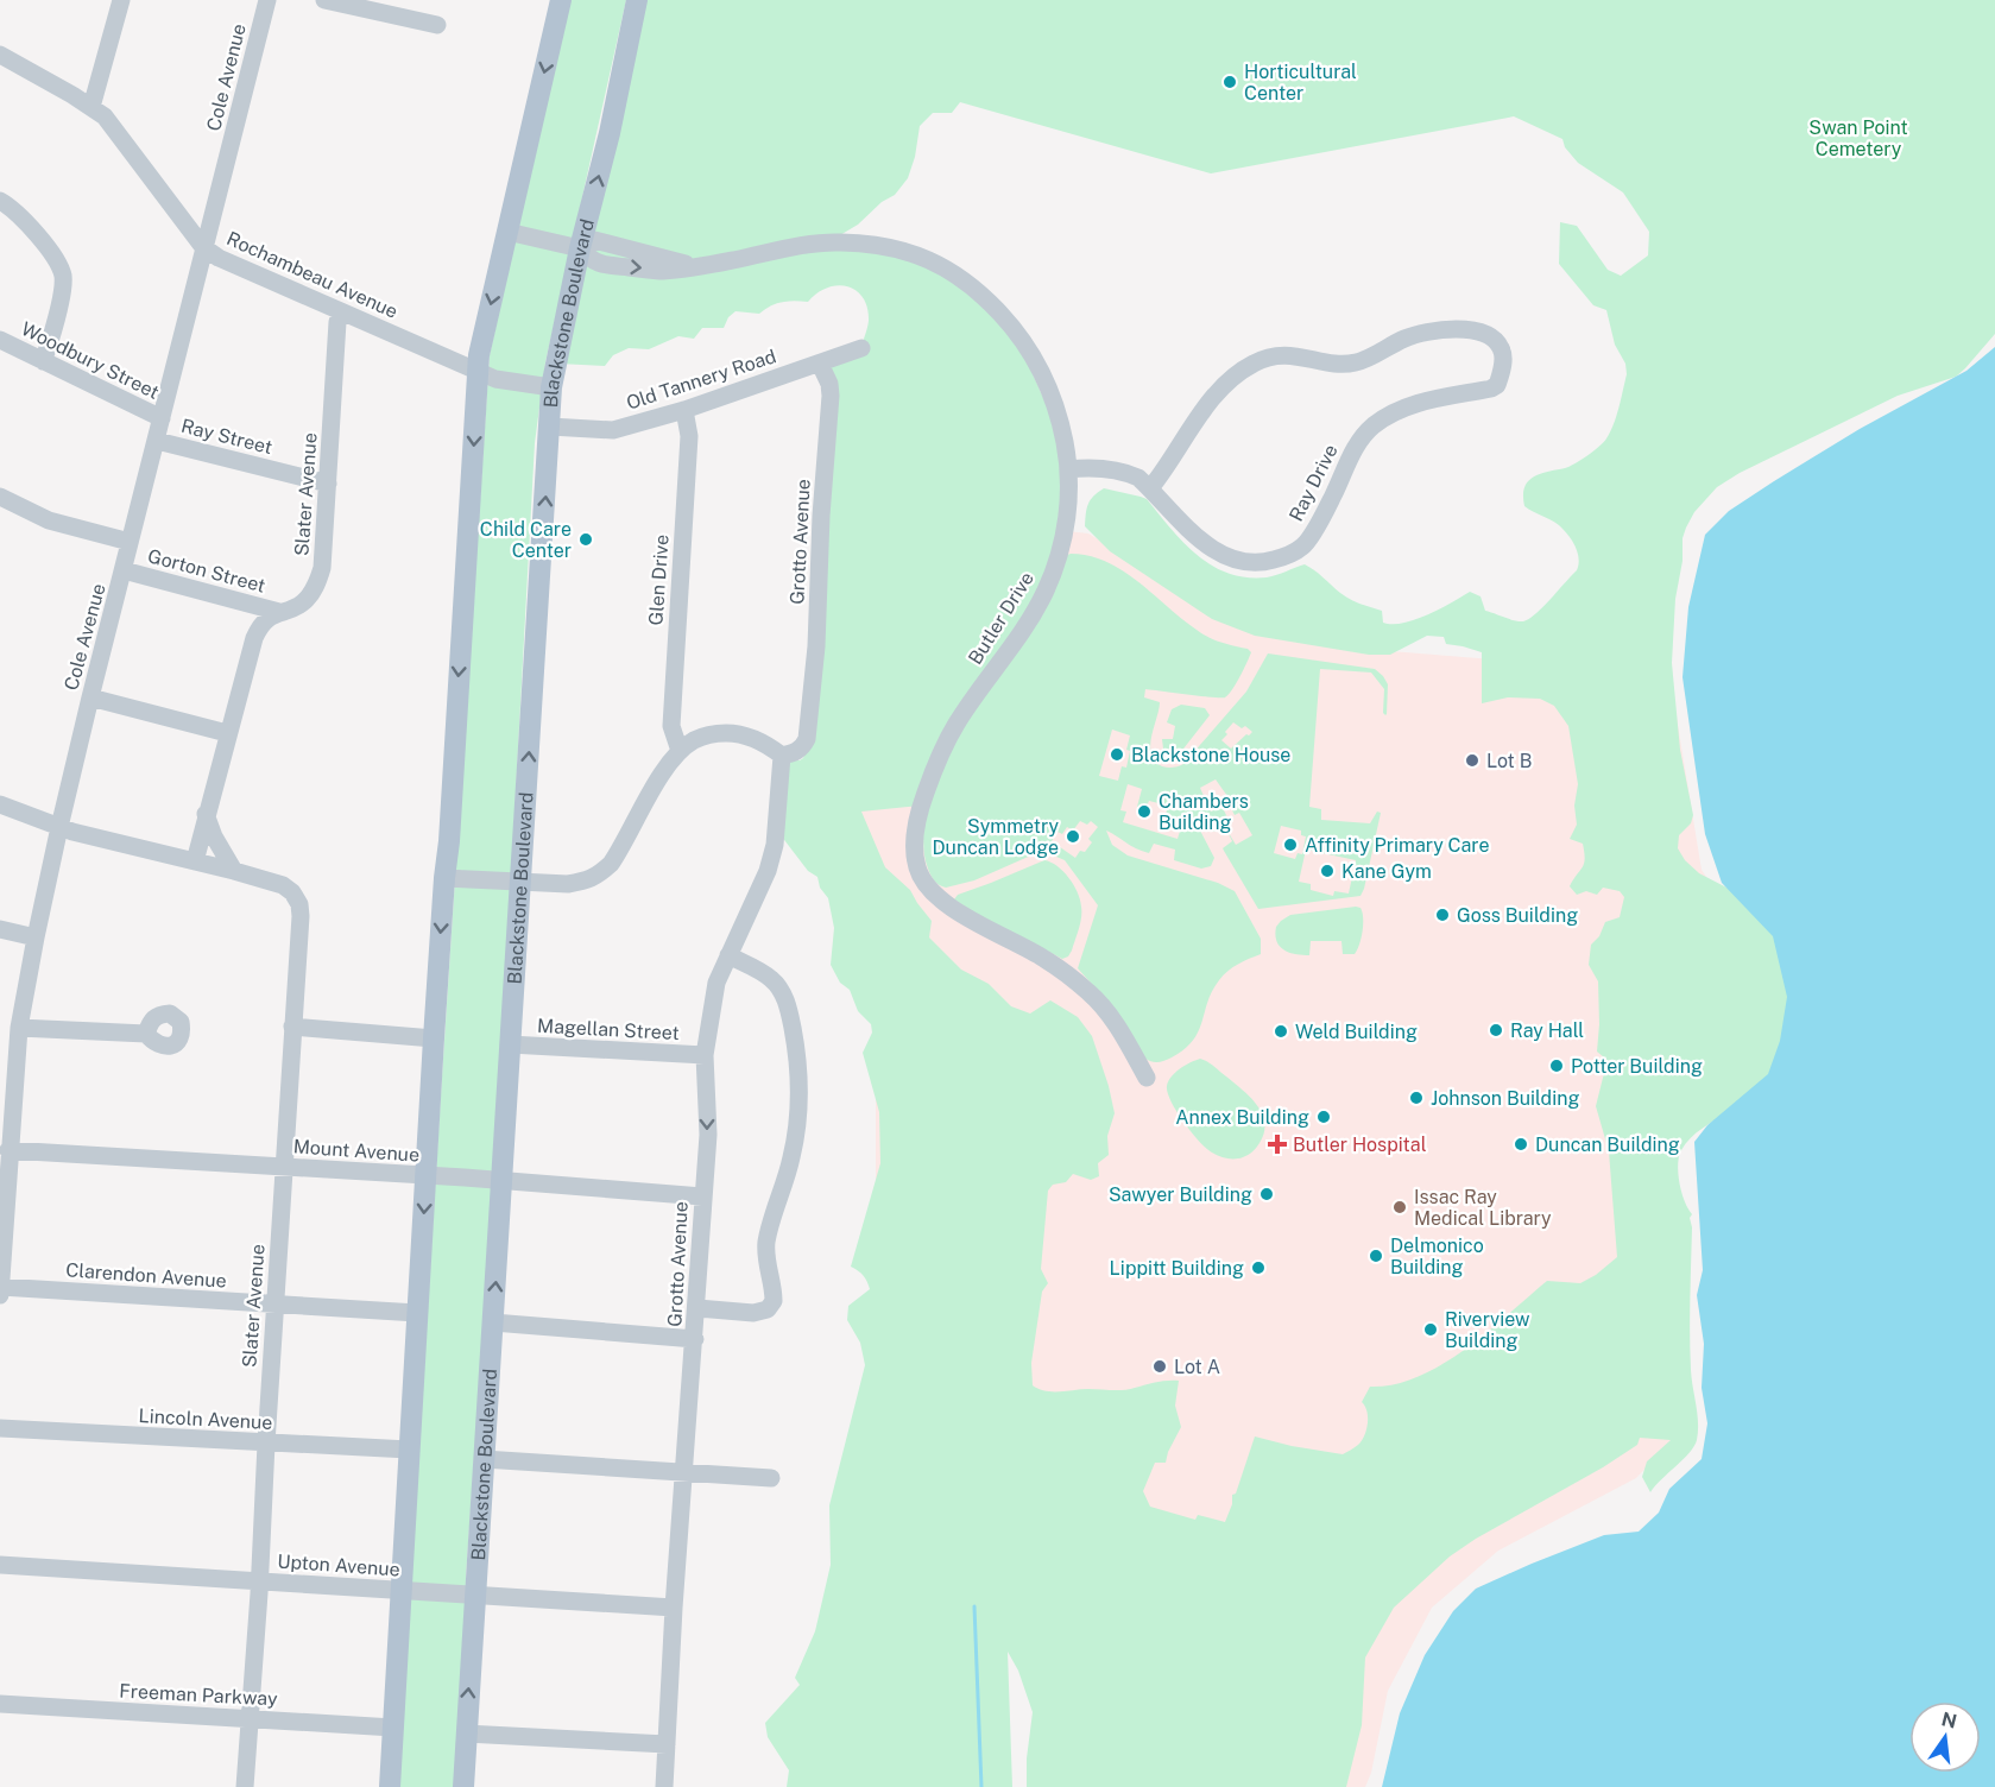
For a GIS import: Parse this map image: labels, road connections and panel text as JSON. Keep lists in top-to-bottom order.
{
  "streets": {
    "main road": ["Blackstone Boulevard"],
    "street": [
      "Cole Avenue",
      "Rochambeau Avenue",
      "Woodbury Street",
      "Old Tannery Road",
      "Ray Street",
      "Ray Drive",
      "Slater Avenue",
      "Grotto Avenue",
      "Gorton Street",
      "Glen Drive",
      "Butler Drive",
      "Magellan Street",
      "Mount Avenue",
      "Clarendon Avenue",
      "Lincoln Avenue",
      "Upton Avenue",
      "Freeman Parkway"
    ]
  },
  "crossings": [
    ["Cole Avenue", "Rochambeau Avenue"],
    ["Cole Avenue", "Woodbury Street"],
    ["Cole Avenue", "Ray Street"],
    ["Cole Avenue", "Gorton Street"],
    ["Cole Avenue", "Mount Avenue"],
    ["Cole Avenue", "Clarendon Avenue"],
    ["Rochambeau Avenue", "Blackstone Boulevard"],
    ["Rochambeau Avenue", "Slater Avenue"],
    ["Blackstone Boulevard", "Old Tannery Road"],
    ["Blackstone Boulevard", "Butler Drive"],
    ["Blackstone Boulevard", "Magellan Street"],
    ["Blackstone Boulevard", "Mount Avenue"],
    ["Blackstone Boulevard", "Upton Avenue"],
    ["Old Tannery Road", "Grotto Avenue"],
    ["Old Tannery Road", "Glen Drive"],
    ["Ray Street", "Slater Avenue"],
    ["Ray Drive", "Butler Drive"],
    ["Slater Avenue", "Gorton Street"],
    ["Slater Avenue", "Mount Avenue"],
    ["Slater Avenue", "Clarendon Avenue"],
    ["Slater Avenue", "Lincoln Avenue"],
    ["Slater Avenue", "Upton Avenue"],
    ["Slater Avenue", "Freeman Parkway"],
    ["Grotto Avenue", "Magellan Street"],
    ["Grotto Avenue", "Mount Avenue"],
    ["Grotto Avenue", "Upton Avenue"]
  ],
  "parks": ["Swan Point Cemetery"],
  "places": {
    "other": [
      "Horticultural Center",
      "Child Care Center",
      "Blackstone House",
      "Lot B",
      "Chambers Building",
      "Symmetry Duncan Lodge",
      "Affinity Primary Care",
      "Kane Gym",
      "Goss Building",
      "Ray Hall",
      "Weld Building",
      "Potter Building",
      "Johnson Building",
      "Annex Building",
      "Duncan Building",
      "Sawyer Building",
      "Issac Ray Medical Library",
      "Delmonico Building",
      "Lippitt Building",
      "Riverview Building",
      "Lot A"
    ],
    "health": ["Butler Hospital"]
  },
  "north": "top"
}
